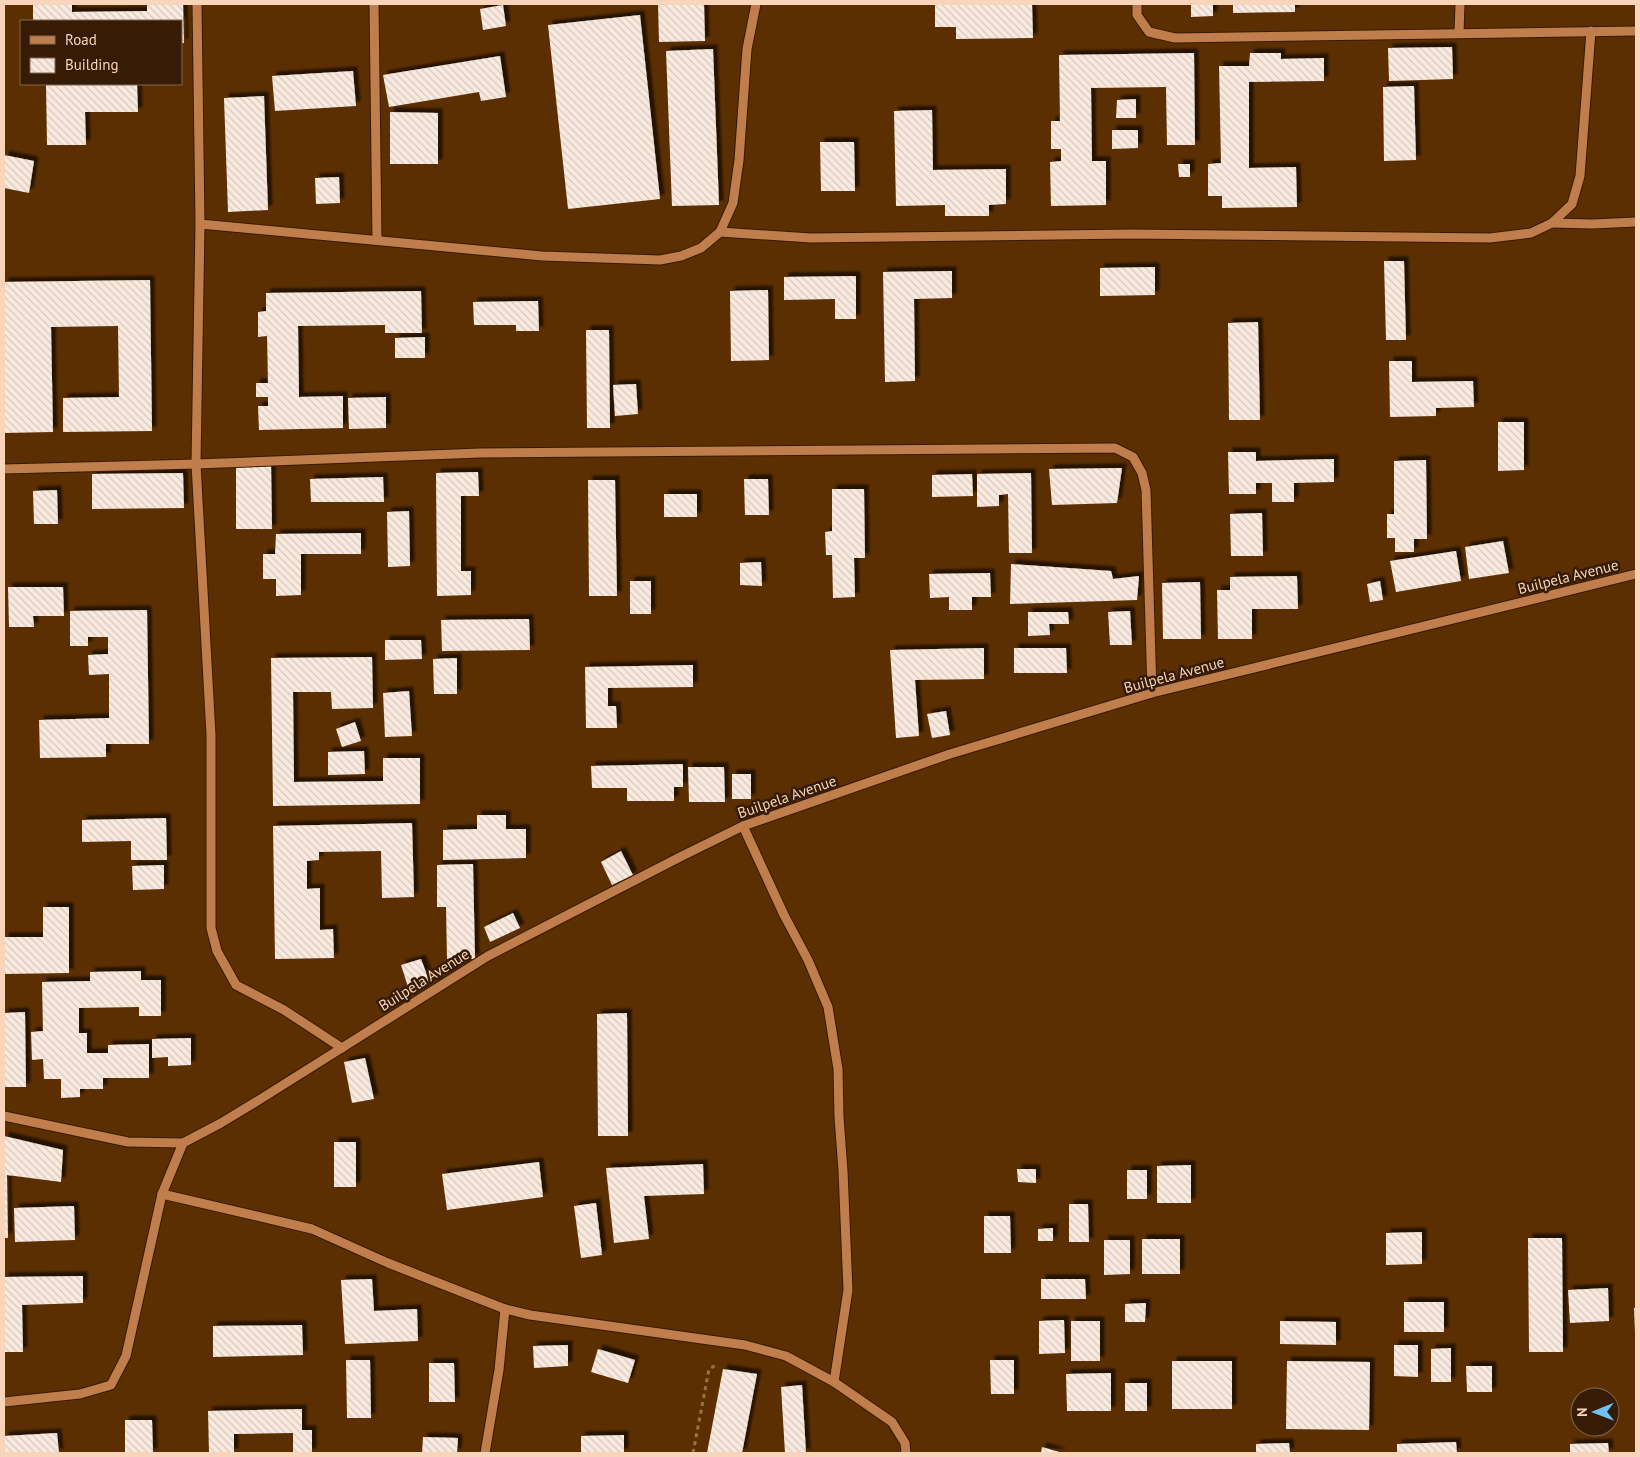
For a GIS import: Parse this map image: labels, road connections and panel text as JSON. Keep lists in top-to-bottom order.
{
  "streets": {
    "street": ["Builpela Avenue"]
  },
  "legend": ["Road", "Building"],
  "north": "left"
}
